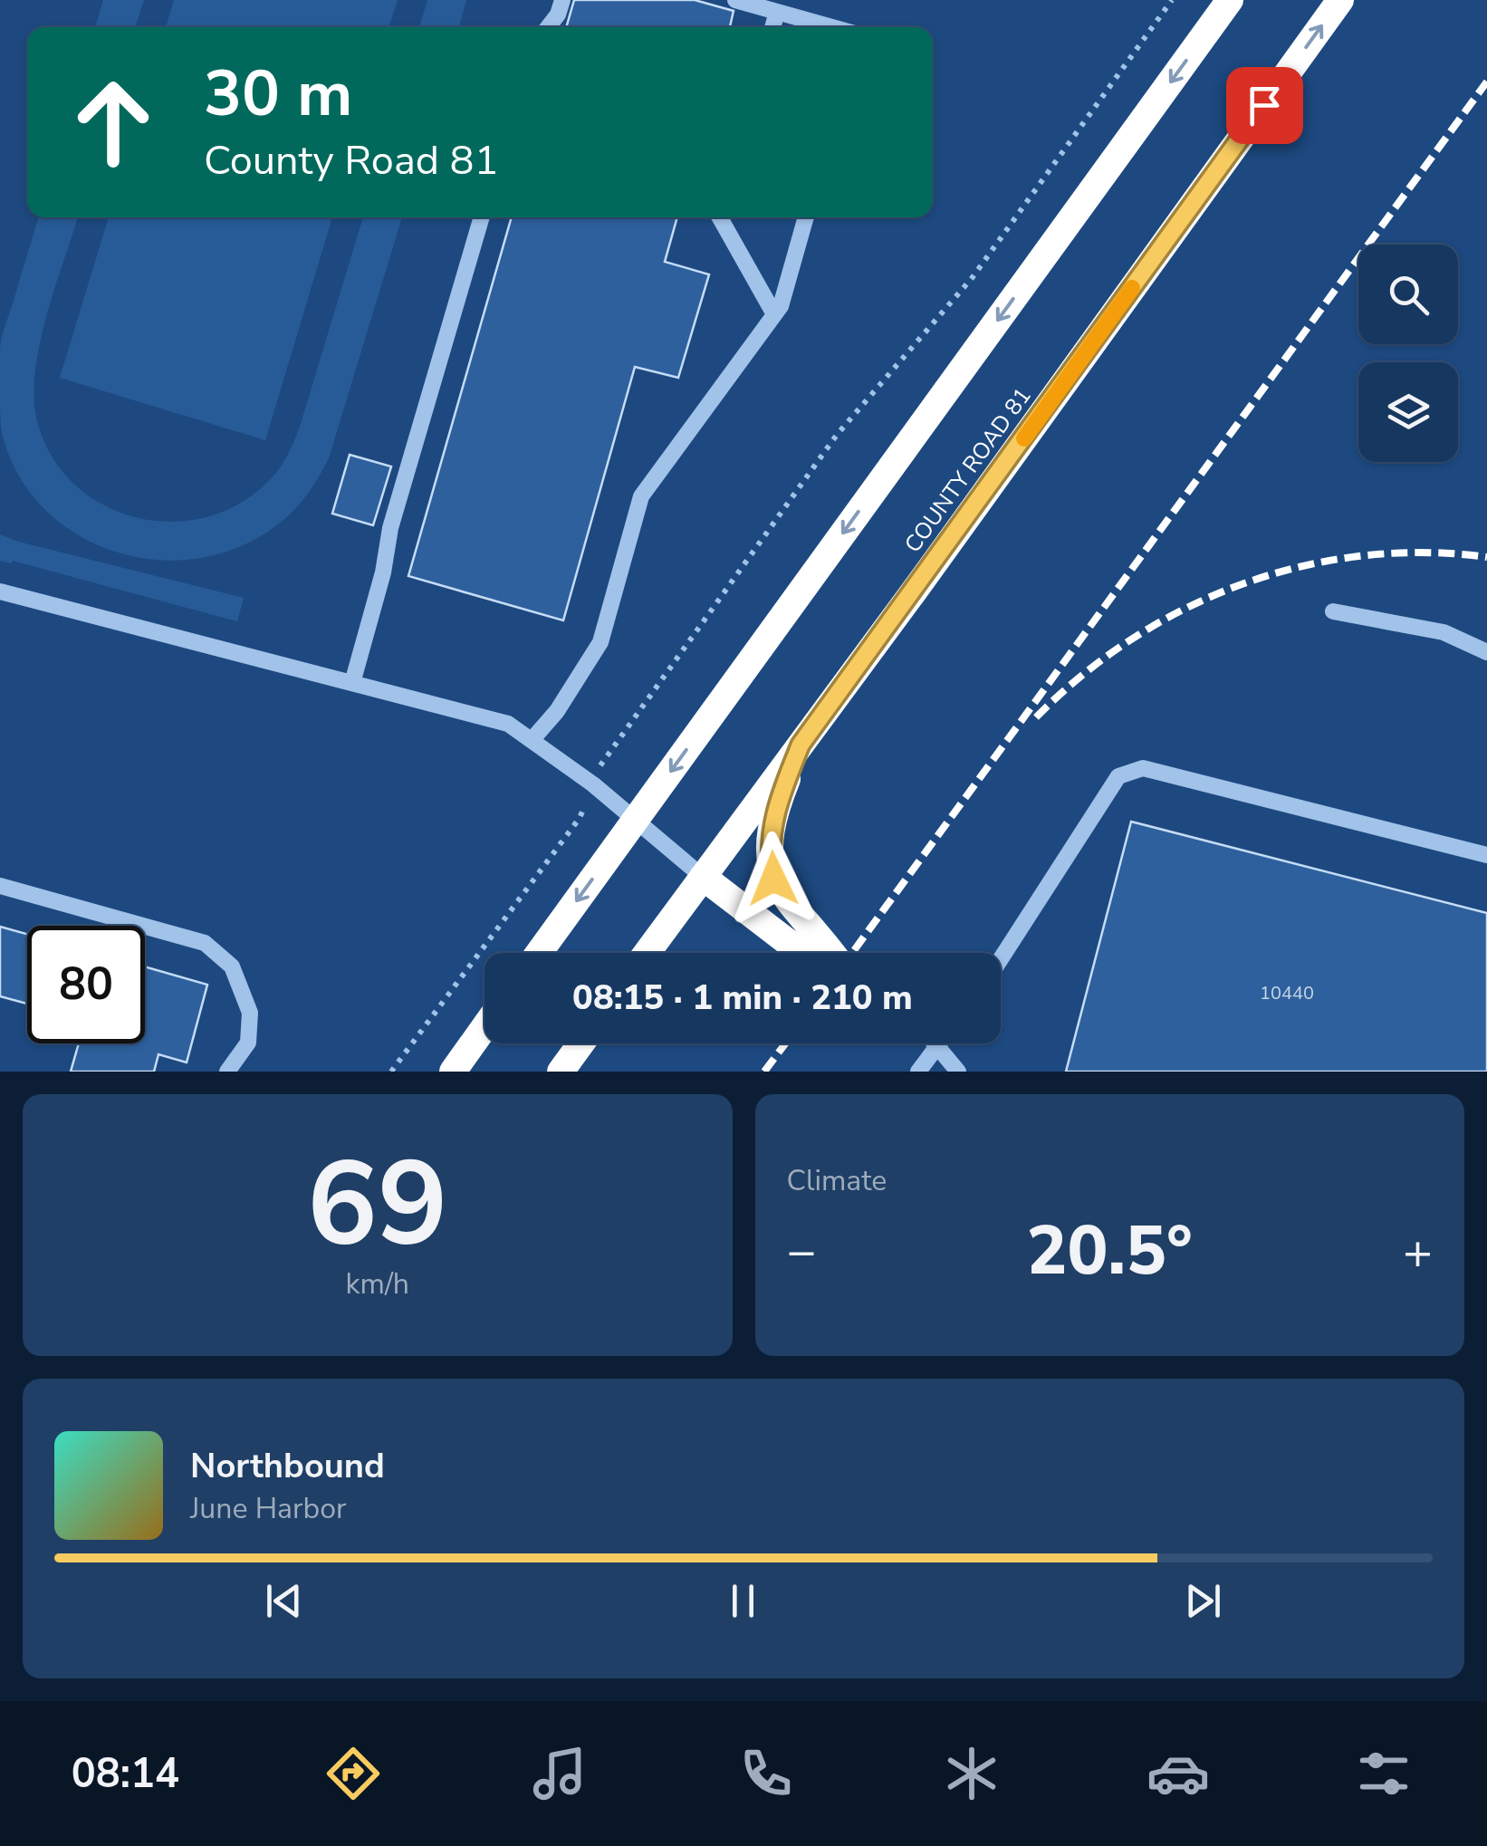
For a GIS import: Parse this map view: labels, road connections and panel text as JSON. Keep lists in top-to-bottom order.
{
  "streets": {
    "highway": ["COUNTY ROAD 81"]
  },
  "house_numbers": ["10440"],
  "page": {
    "turn": ["30 m", "County Road 81"],
    "limit": "80",
    "trip": "08:15 · 1 min · 210 m",
    "tile": [
      ["69", "km/h"],
      "Climate"
    ],
    "heat": ["−", "20.5°", "+"],
    "song": ["Northbound", "June Harbor"],
    "tabs": "08:14"
  }
}
